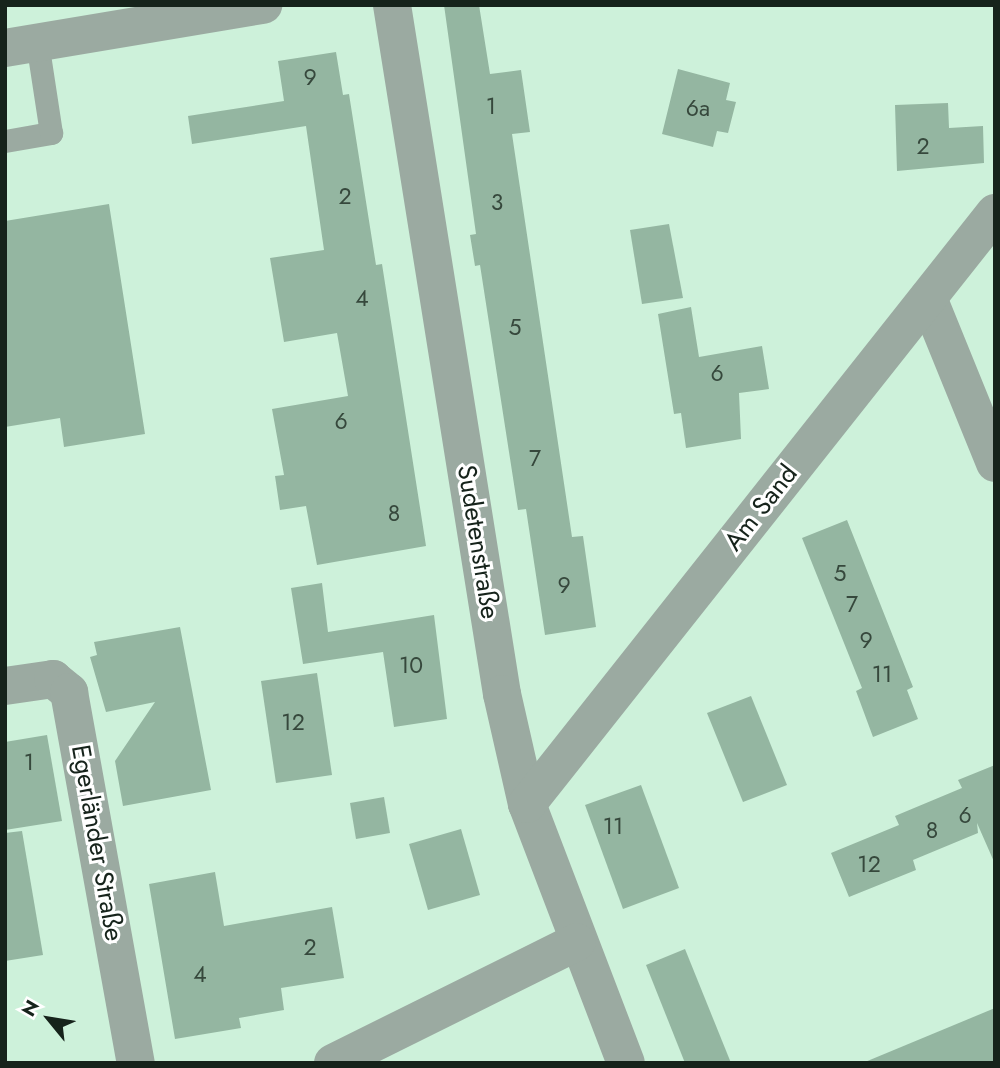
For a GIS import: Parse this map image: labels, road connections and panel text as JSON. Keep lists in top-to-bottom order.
{
  "streets": {
    "street": ["Am Sand", "Sudetenstraße", "Egerländer Straße"]
  },
  "crossings": [
    ["Am Sand", "Sudetenstraße"]
  ],
  "house_numbers": [
    "9",
    "1",
    "6a",
    "2",
    "2",
    "3",
    "4",
    "5",
    "6",
    "6",
    "7",
    "8",
    "5",
    "9",
    "7",
    "9",
    "10",
    "11",
    "12",
    "1",
    "6",
    "11",
    "8",
    "12",
    "2",
    "4"
  ],
  "north": "top left"
}
